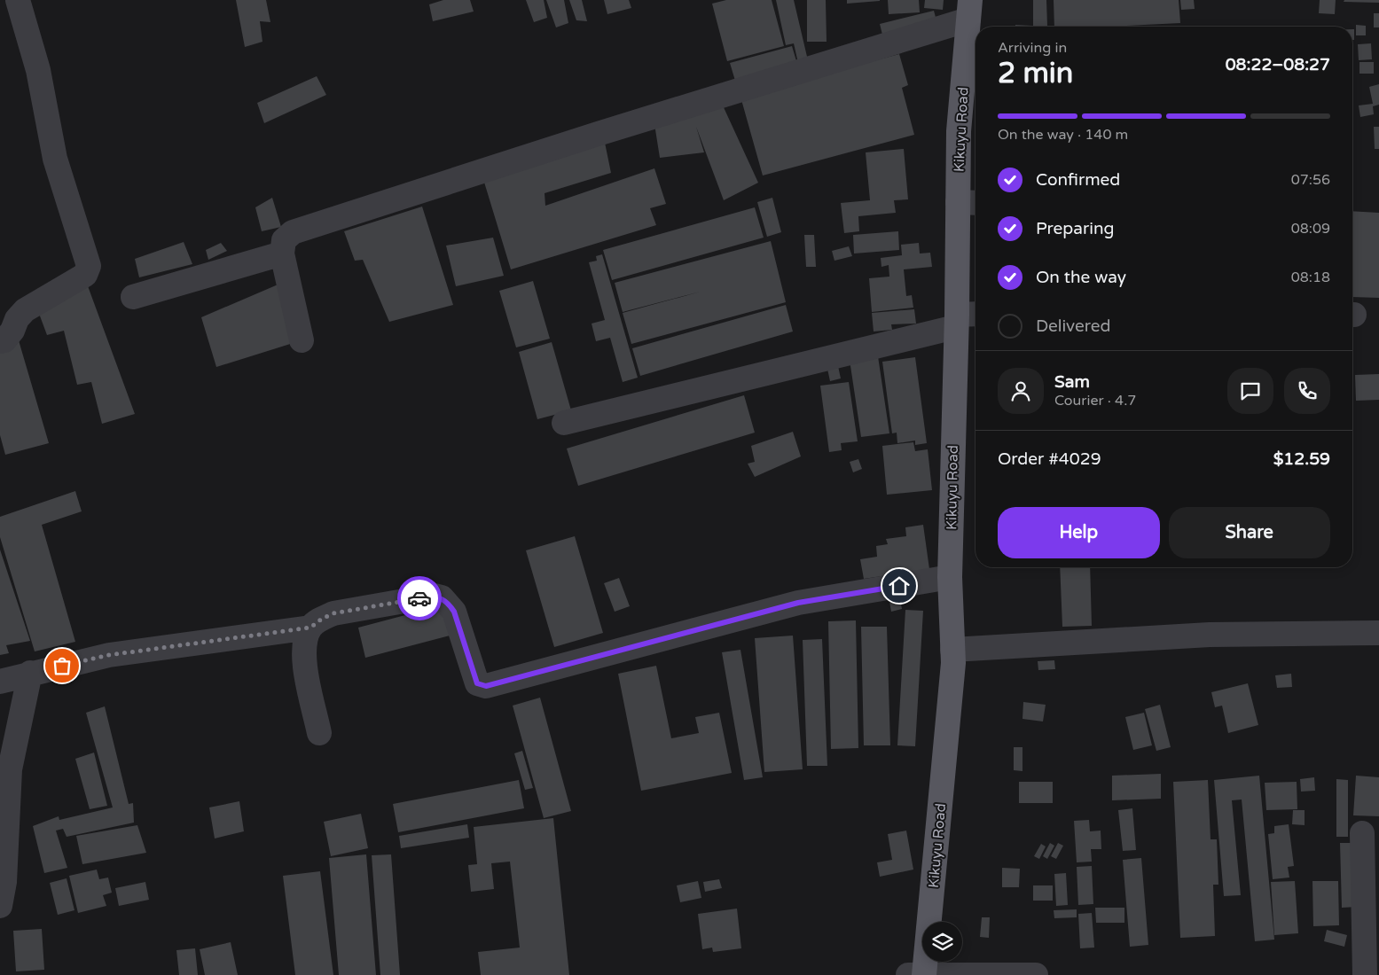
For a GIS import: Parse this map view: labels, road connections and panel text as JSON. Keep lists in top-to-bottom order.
{
  "streets": {
    "main road": ["Kikuyu Road"]
  },
  "page": {
    "heading": ["2 min", "Arriving in", "08:22–08:27"],
    "panel": [
      "Sam",
      "Courier · 4.7",
      "Order #4029",
      "$12.59"
    ],
    "bar": "On the way · 140 m",
    "list": [
      ["Confirmed", "07:56"],
      ["Preparing", "08:09"],
      ["On the way", "08:18"],
      "Delivered"
    ],
    "buttons": ["Help", "Share"]
  }
}
